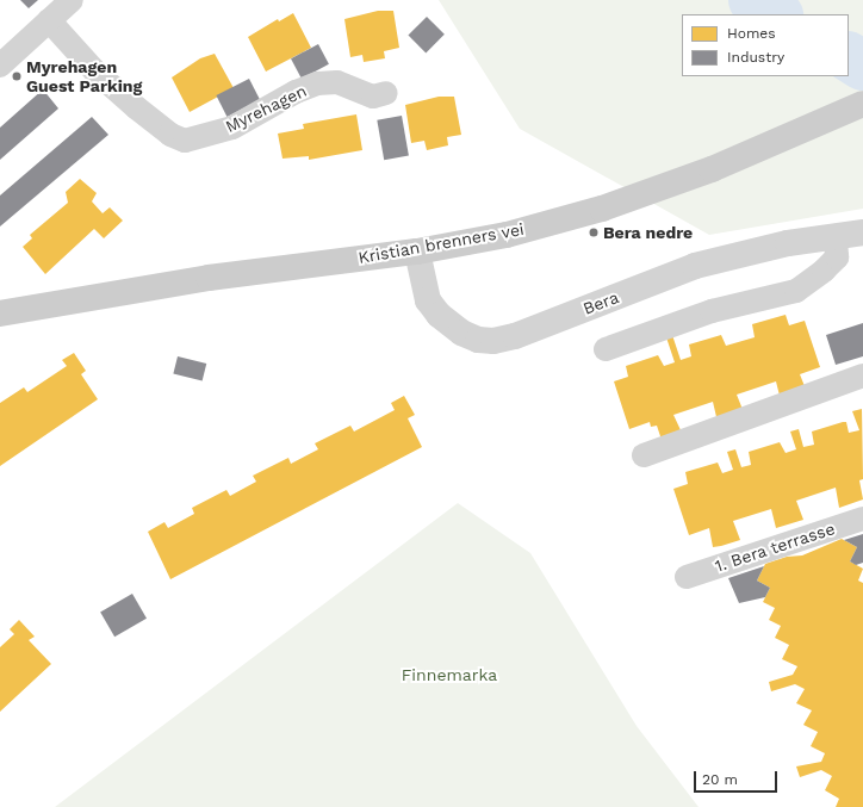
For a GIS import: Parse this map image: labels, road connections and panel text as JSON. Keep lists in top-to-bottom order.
{
  "streets": {
    "main road": ["Kristian brenners vei"],
    "street": ["Myrehagen", "Bera", "1. Bera terrasse"]
  },
  "crossings": [
    ["Kristian brenners vei", "Bera"]
  ],
  "parks": ["Finnemarka"],
  "places": ["Myrehagen Guest Parking", "Bera nedre"],
  "legend": ["Homes", "Industry"],
  "scale_bar": "20 m"
}
